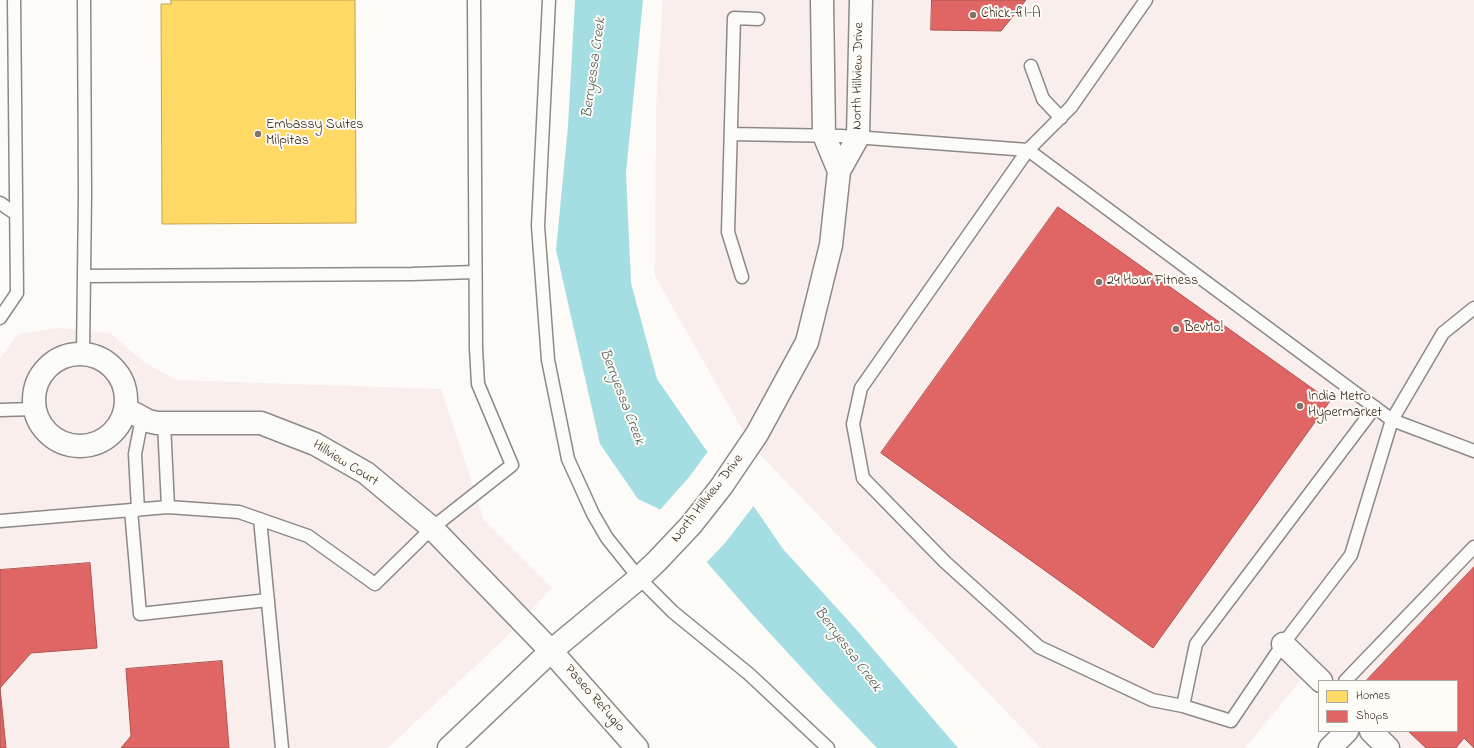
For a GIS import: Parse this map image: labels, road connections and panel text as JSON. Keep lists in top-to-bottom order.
{
  "streets": {
    "street": ["North Hillview Drive", "Hillview Court", "Paseo Refugio"]
  },
  "crossings": [
    ["North Hillview Drive", "Hillview Court"],
    ["North Hillview Drive", "Paseo Refugio"],
    ["Hillview Court", "Paseo Refugio"]
  ],
  "water": ["Berryessa Creek"],
  "places": [
    "Chick-fil-A",
    "Embassy Suites Milpitas",
    "24 Hour Fitness",
    "BevMo!",
    "India Metro Hypermarket"
  ],
  "legend": ["Homes", "Shops"]
}
